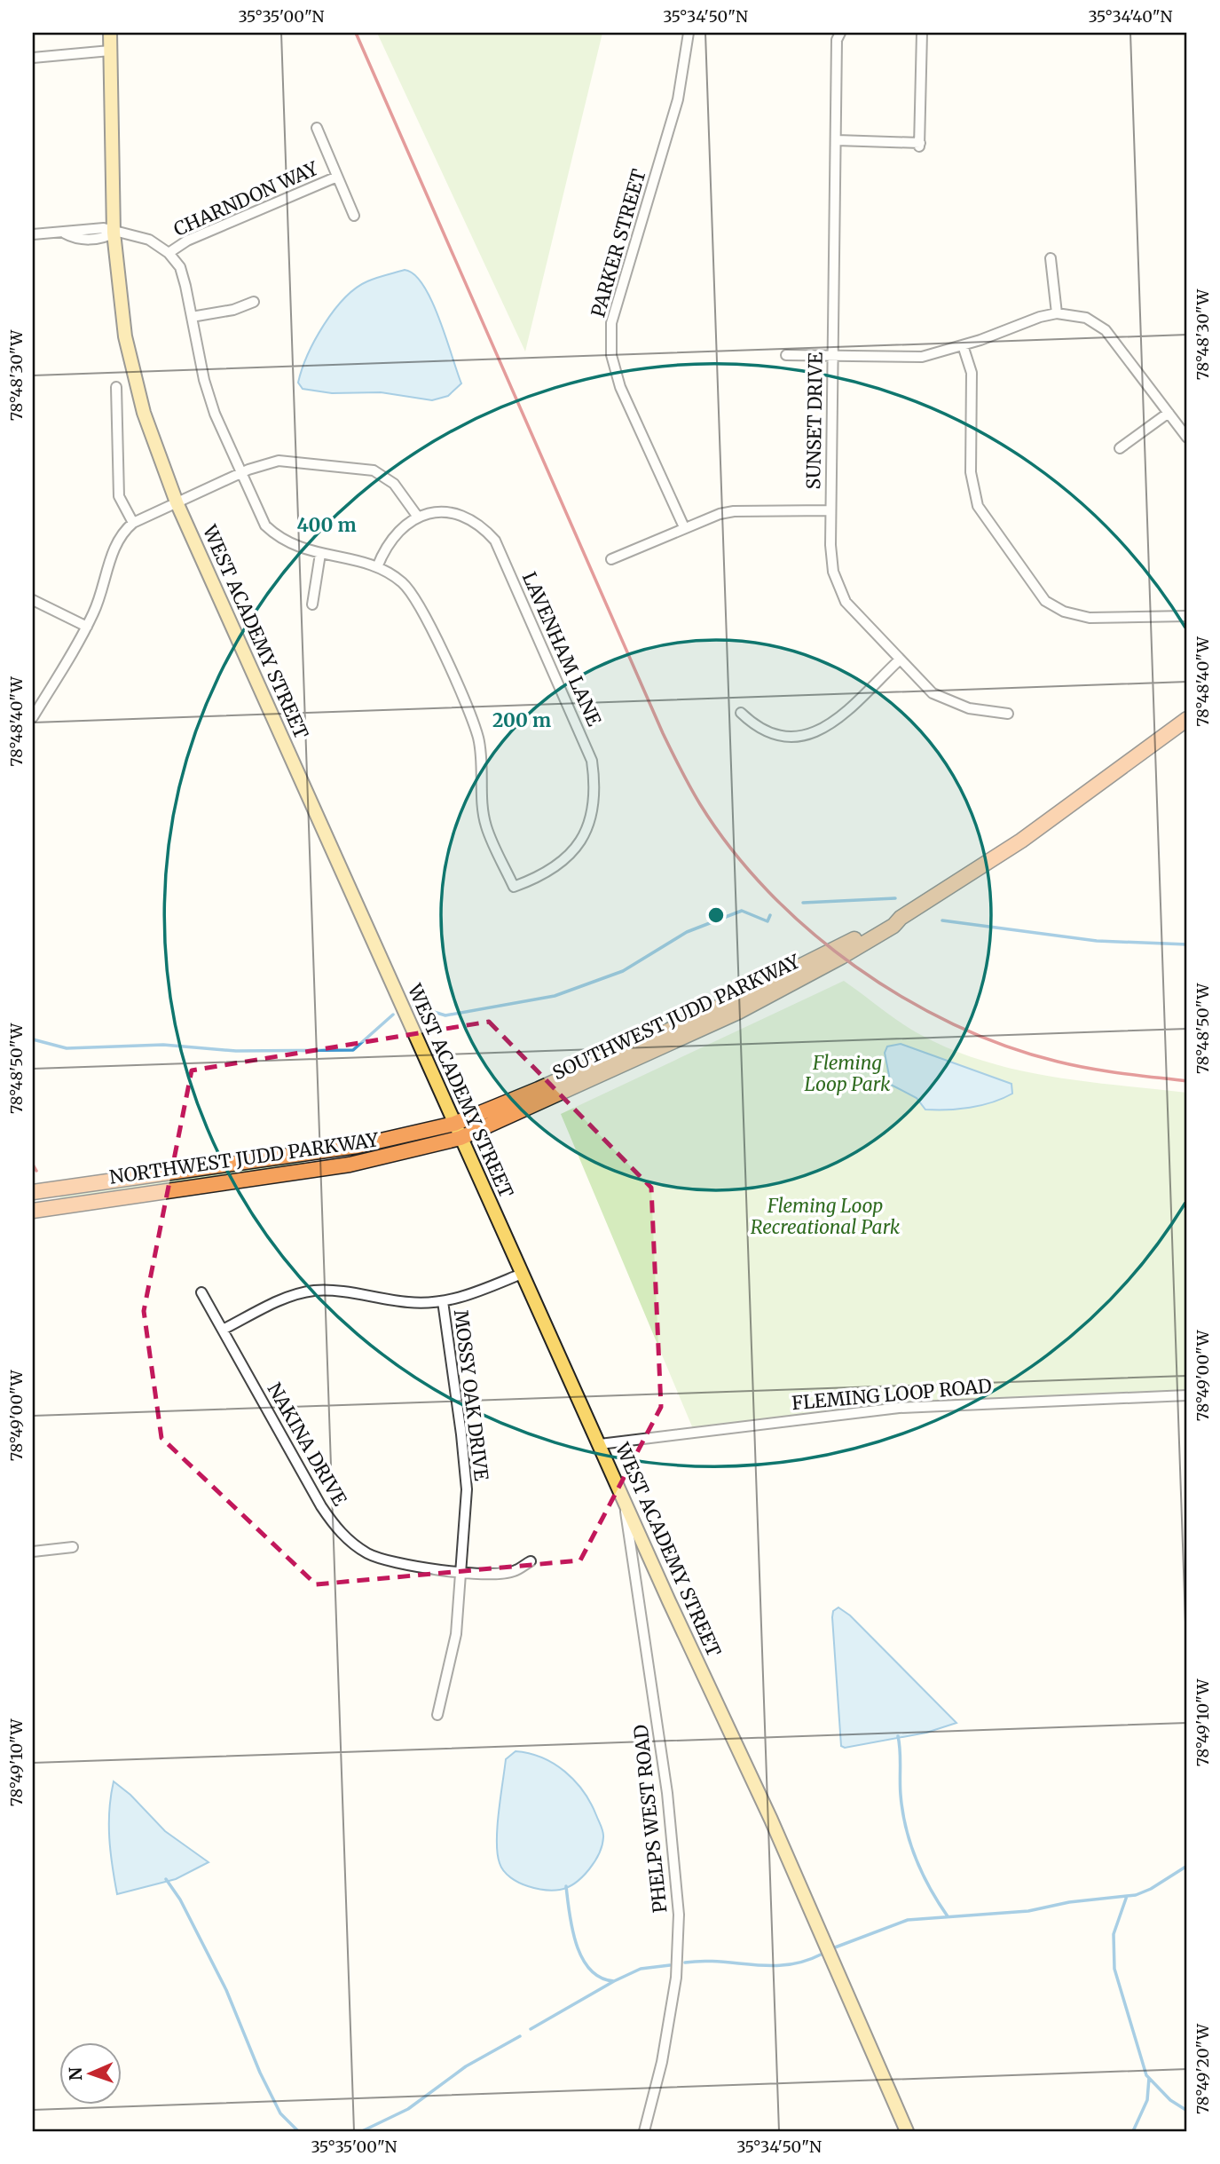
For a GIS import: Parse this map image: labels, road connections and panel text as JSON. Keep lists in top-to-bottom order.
{
  "streets": {
    "highway": ["SOUTHWEST JUDD PARKWAY", "NORTHWEST JUDD PARKWAY"],
    "main road": ["WEST ACADEMY STREET"],
    "street": [
      "CHARNDON WAY",
      "PARKER STREET",
      "SUNSET DRIVE",
      "LAVENHAM LANE",
      "FLEMING LOOP ROAD",
      "MOSSY OAK DRIVE",
      "NAKINA DRIVE",
      "PHELPS WEST ROAD"
    ]
  },
  "crossings": [
    ["WEST ACADEMY STREET", "SOUTHWEST JUDD PARKWAY"],
    ["WEST ACADEMY STREET", "NORTHWEST JUDD PARKWAY"],
    ["WEST ACADEMY STREET", "FLEMING LOOP ROAD"],
    ["WEST ACADEMY STREET", "PHELPS WEST ROAD"],
    ["SOUTHWEST JUDD PARKWAY", "NORTHWEST JUDD PARKWAY"],
    ["MOSSY OAK DRIVE", "NAKINA DRIVE"]
  ],
  "parks": ["Fleming Loop Park", "Fleming Loop Recreational Park"],
  "north": "left",
  "coordinates": [
    "35°35'00\"N",
    "35°34'50\"N",
    "35°34'40\"N",
    "78°48'30\"W",
    "78°48'40\"W",
    "78°48'50\"W",
    "78°49'00\"W",
    "78°49'10\"W",
    "78°49'20\"W"
  ],
  "rings": ["400 m", "200 m"]
}
